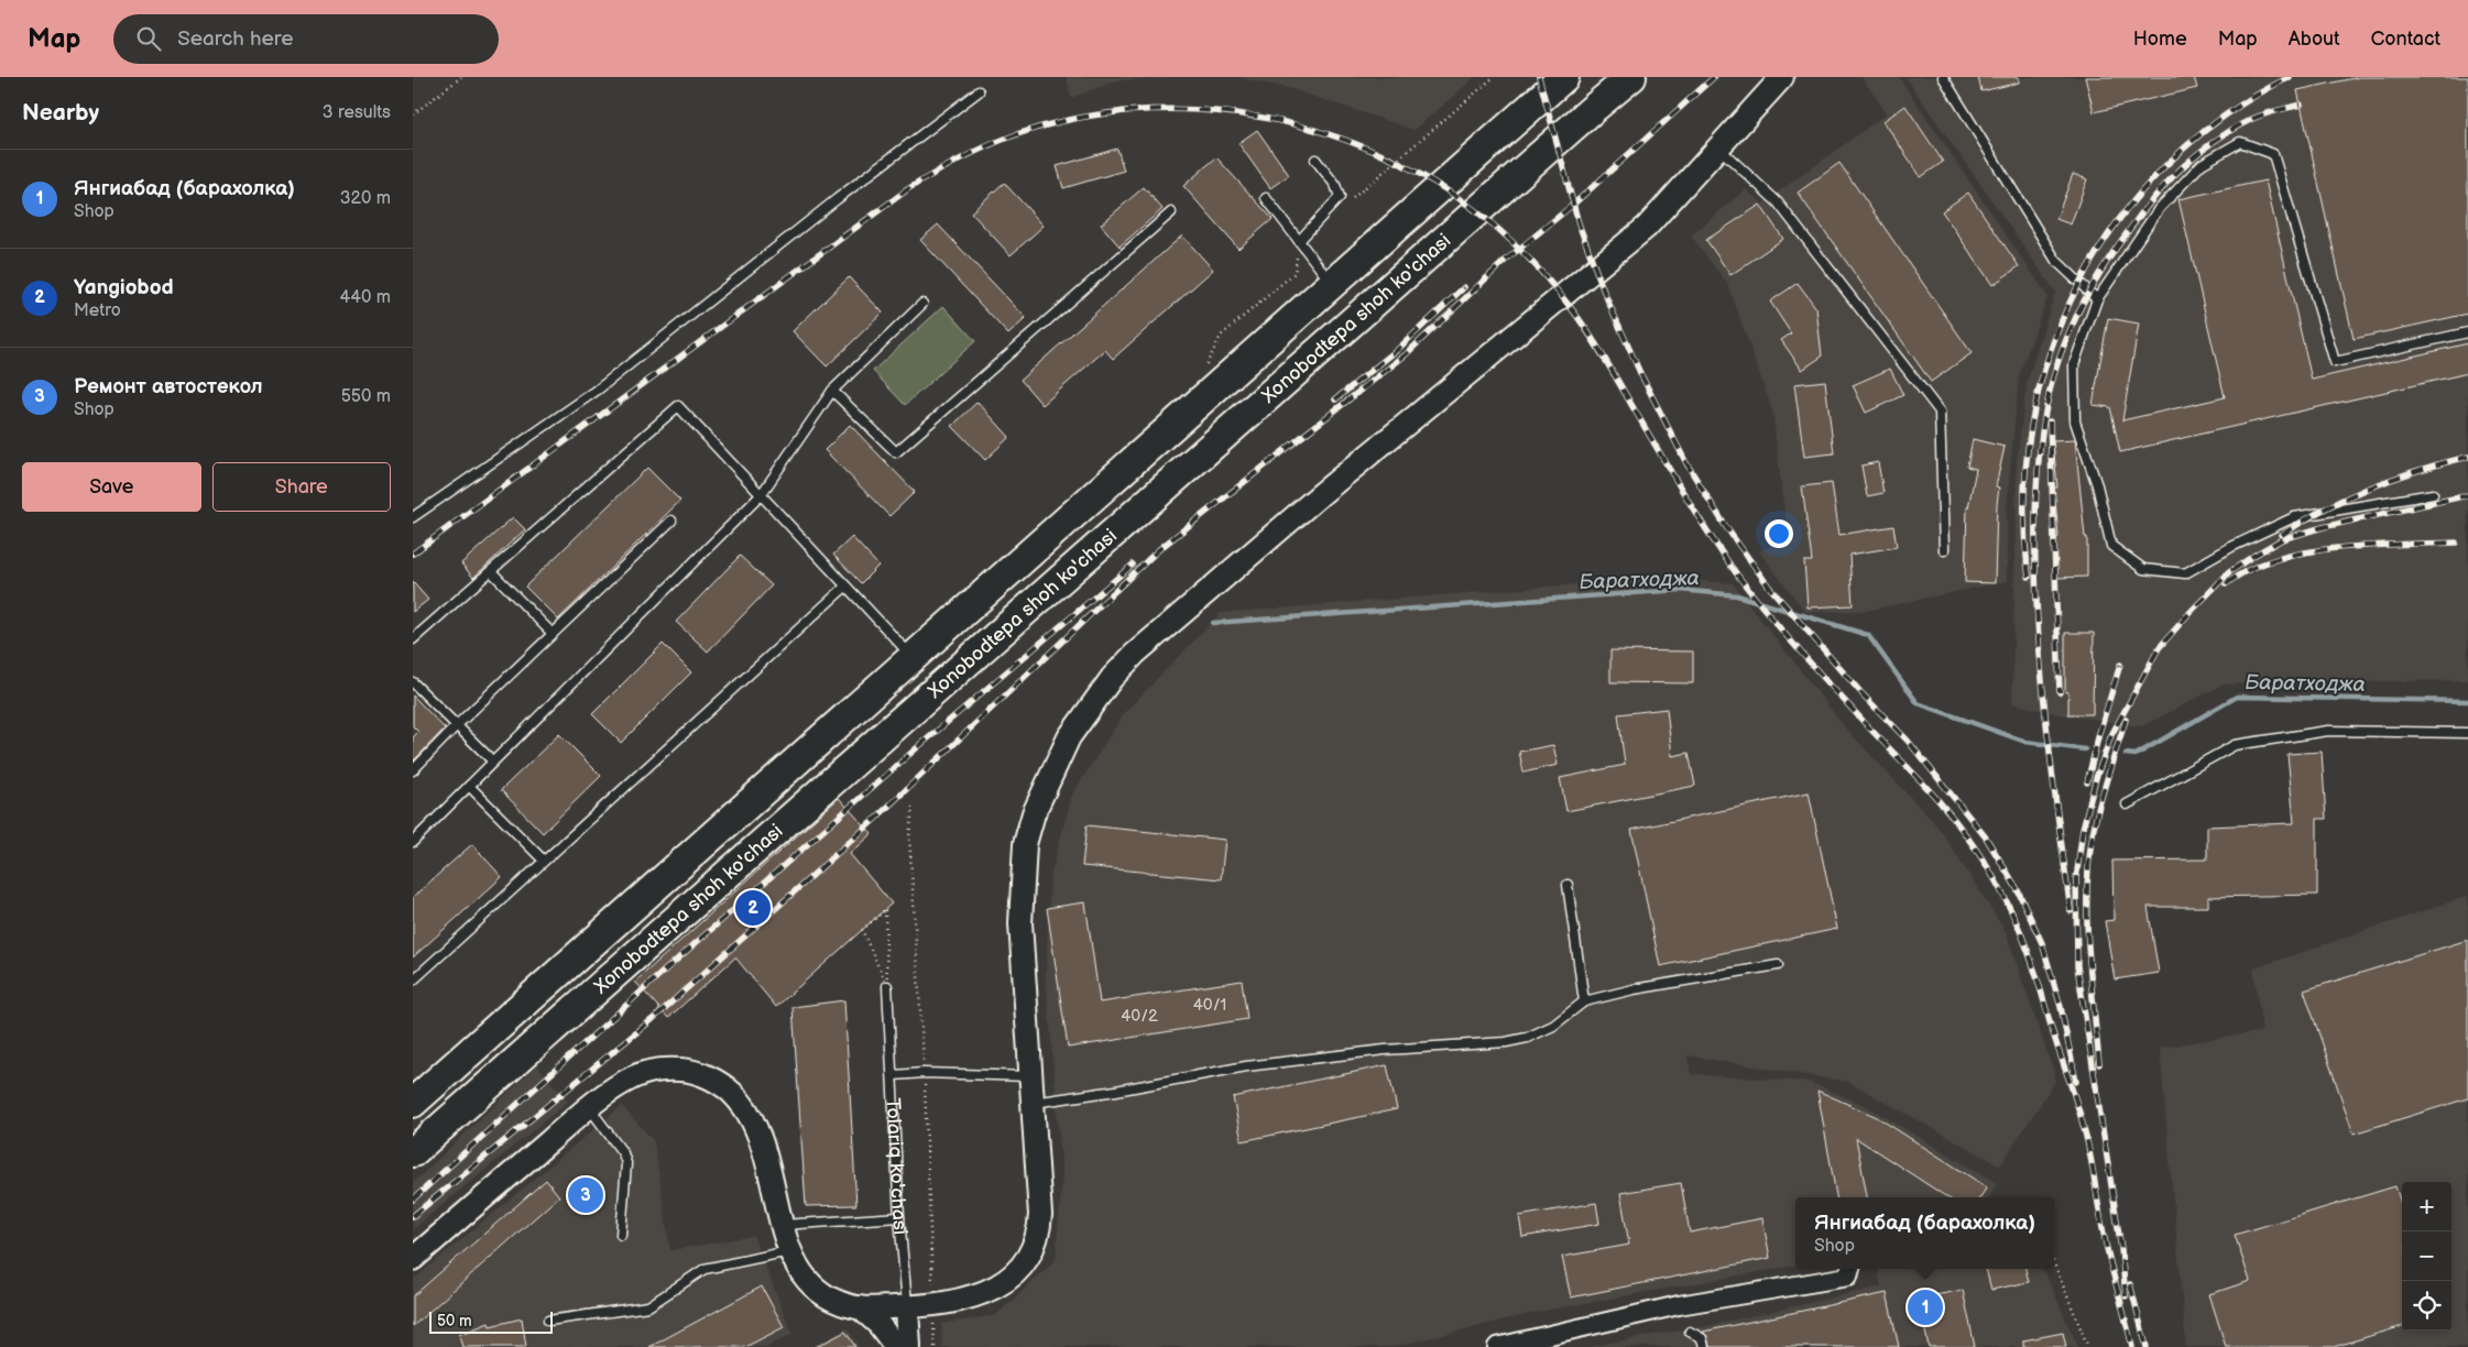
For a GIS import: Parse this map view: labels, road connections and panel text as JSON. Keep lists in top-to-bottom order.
{
  "streets": {
    "highway": ["Xonobodtepa shoh ko'chasi"],
    "street": ["Tolariq ko'chasi"]
  },
  "water": ["Баратходжа"],
  "house_numbers": ["40/1", "40/2"],
  "scale_bar": "50 m",
  "page": {
    "header": "Map",
    "search": "Search here",
    "nav": [
      "Home",
      "Map",
      "About",
      "Contact"
    ],
    "heading": ["Nearby", "3 results"],
    "list": [
      {
        "mark": "1",
        "name": "Янгиабад (барахолка)",
        "note": "Shop",
        "value": "320 m"
      },
      {
        "mark": "2",
        "name": "Yangiobod",
        "note": "Metro",
        "value": "440 m"
      },
      {
        "mark": "3",
        "name": "Ремонт автостекол",
        "note": "Shop",
        "value": "550 m"
      }
    ],
    "buttons": ["Save", "Share"],
    "pins": ["2", "3", "1"],
    "map_buttons": ["+", "−"],
    "popup": ["Янгиабад (барахолка)", "Shop"],
    "scale": "50 m"
  }
}
